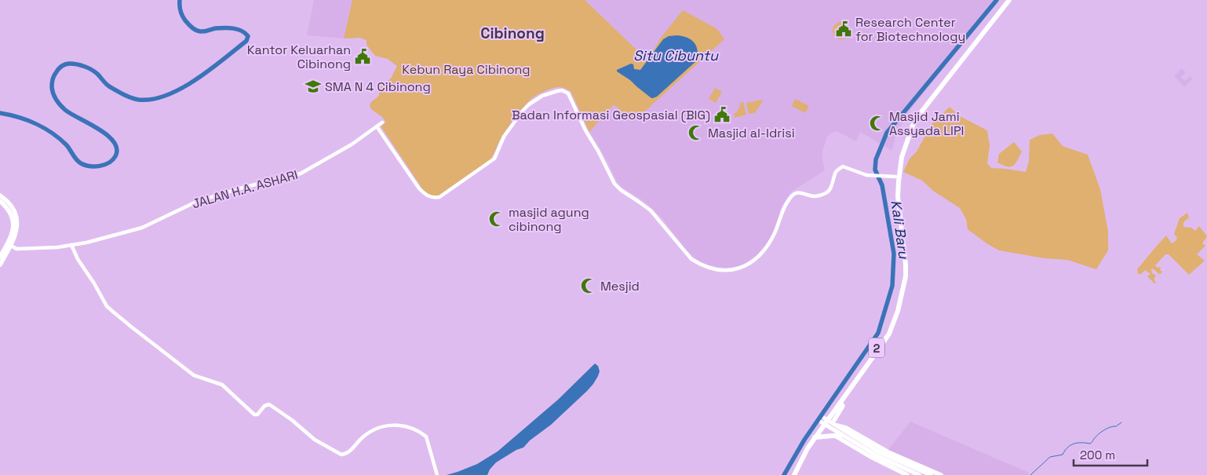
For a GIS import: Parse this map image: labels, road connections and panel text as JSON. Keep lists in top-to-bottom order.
{
  "streets": {
    "highway": ["2"],
    "street": ["JALAN H.A. ASHARI"]
  },
  "districts": ["Cibinong"],
  "water": ["Situ Cibuntu", "Kali Baru"],
  "parks": ["Kebun Raya Cibinong"],
  "places": {
    "public building": ["Research Center for Biotechnology", "Kantor Keluarhan Cibinong", "Badan Informasi Geospasial (BIG)"],
    "school or university": ["SMA N 4 Cibinong"],
    "mosque": [
      "Masjid Jami Assyada LIPI",
      "Masjid al-Idrisi",
      "masjid agung cibinong",
      "Mesjid"
    ]
  },
  "scale_bar": "200 m"
}
